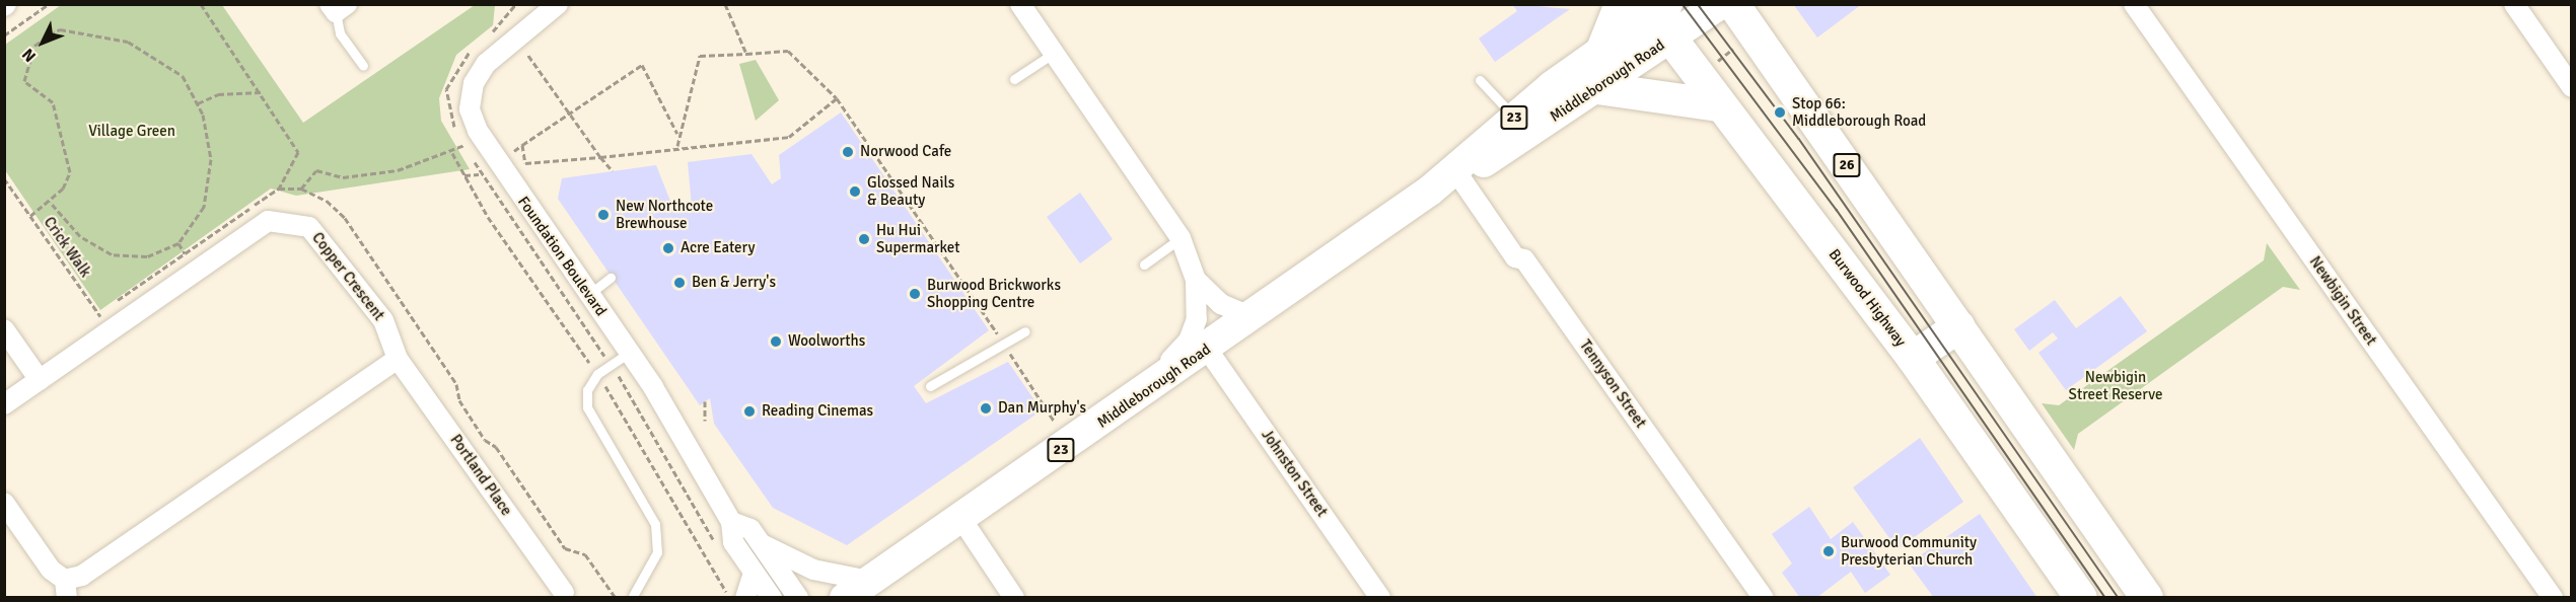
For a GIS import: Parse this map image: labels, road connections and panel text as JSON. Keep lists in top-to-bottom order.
{
  "streets": {
    "highway": ["26", "Burwood Highway"],
    "main road": ["Middleborough Road", "23"],
    "street": [
      "Foundation Boulevard",
      "Copper Crescent",
      "Newbigin Street",
      "Tennyson Street",
      "Johnston Street",
      "Portland Place"
    ],
    "path": ["Crick Walk"]
  },
  "crossings": [
    ["Middleborough Road", "Foundation Boulevard"],
    ["Middleborough Road", "Burwood Highway"],
    ["Middleborough Road", "Tennyson Street"],
    ["Middleborough Road", "Johnston Street"],
    ["Crick Walk", "Copper Crescent"],
    ["Copper Crescent", "Portland Place"]
  ],
  "parks": ["Village Green", "Newbigin Street Reserve"],
  "places": [
    "Stop 66: Middleborough Road",
    "Norwood Cafe",
    "Glossed Nails & Beauty",
    "New Northcote Brewhouse",
    "Hu Hui Supermarket",
    "Acre Eatery",
    "Ben & Jerry's",
    "Burwood Brickworks Shopping Centre",
    "Woolworths",
    "Dan Murphy's",
    "Reading Cinemas",
    "Burwood Community Presbyterian Church"
  ],
  "north": "bottom left"
}
